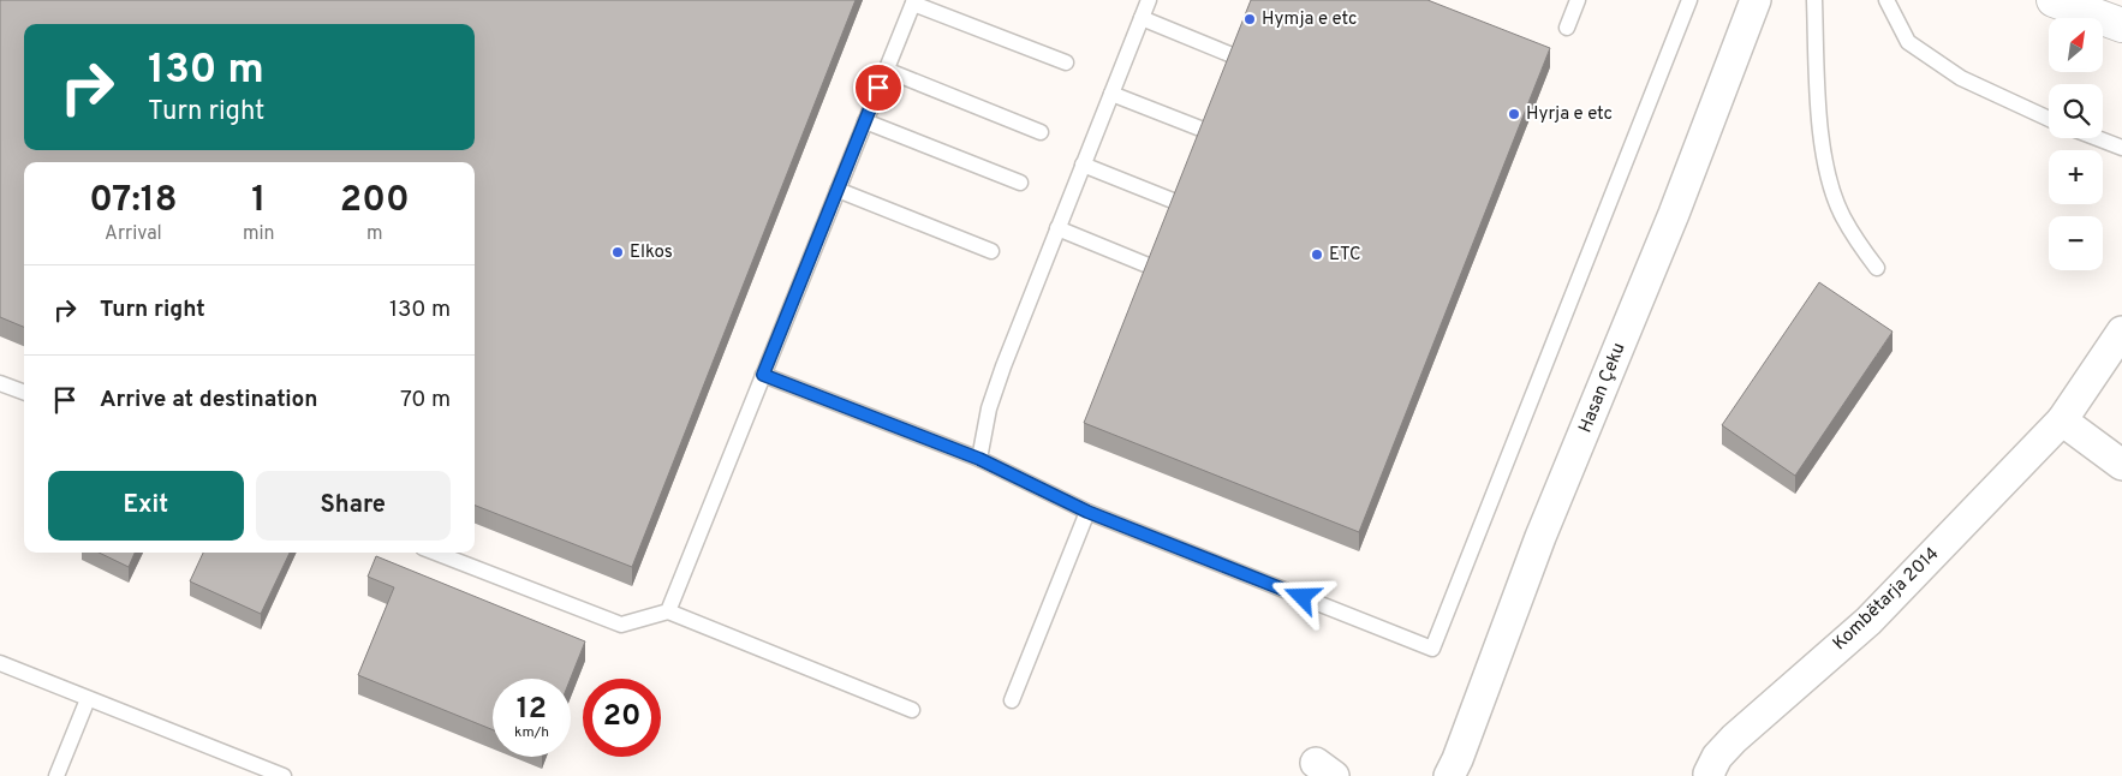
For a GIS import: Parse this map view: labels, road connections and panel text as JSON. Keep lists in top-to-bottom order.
{
  "streets": {
    "street": ["Hasan Çeku", "Kombëtarja 2014"]
  },
  "places": [
    "Hymja e etc",
    "Hyrja e etc",
    "Elkos",
    "ETC"
  ],
  "north": "top right",
  "page": {
    "map_buttons": ["+", "−"],
    "turn": ["130 m", "Turn right"],
    "eta": [
      "07:18",
      "Arrival",
      "1",
      "min",
      "200",
      "m"
    ],
    "list": [
      {
        "name": "Turn right",
        "value": "130 m"
      },
      {
        "name": "Arrive at destination",
        "value": "70 m"
      }
    ],
    "buttons": ["Exit", "Share"],
    "speed": "12 km/h",
    "limit": "20"
  }
}
